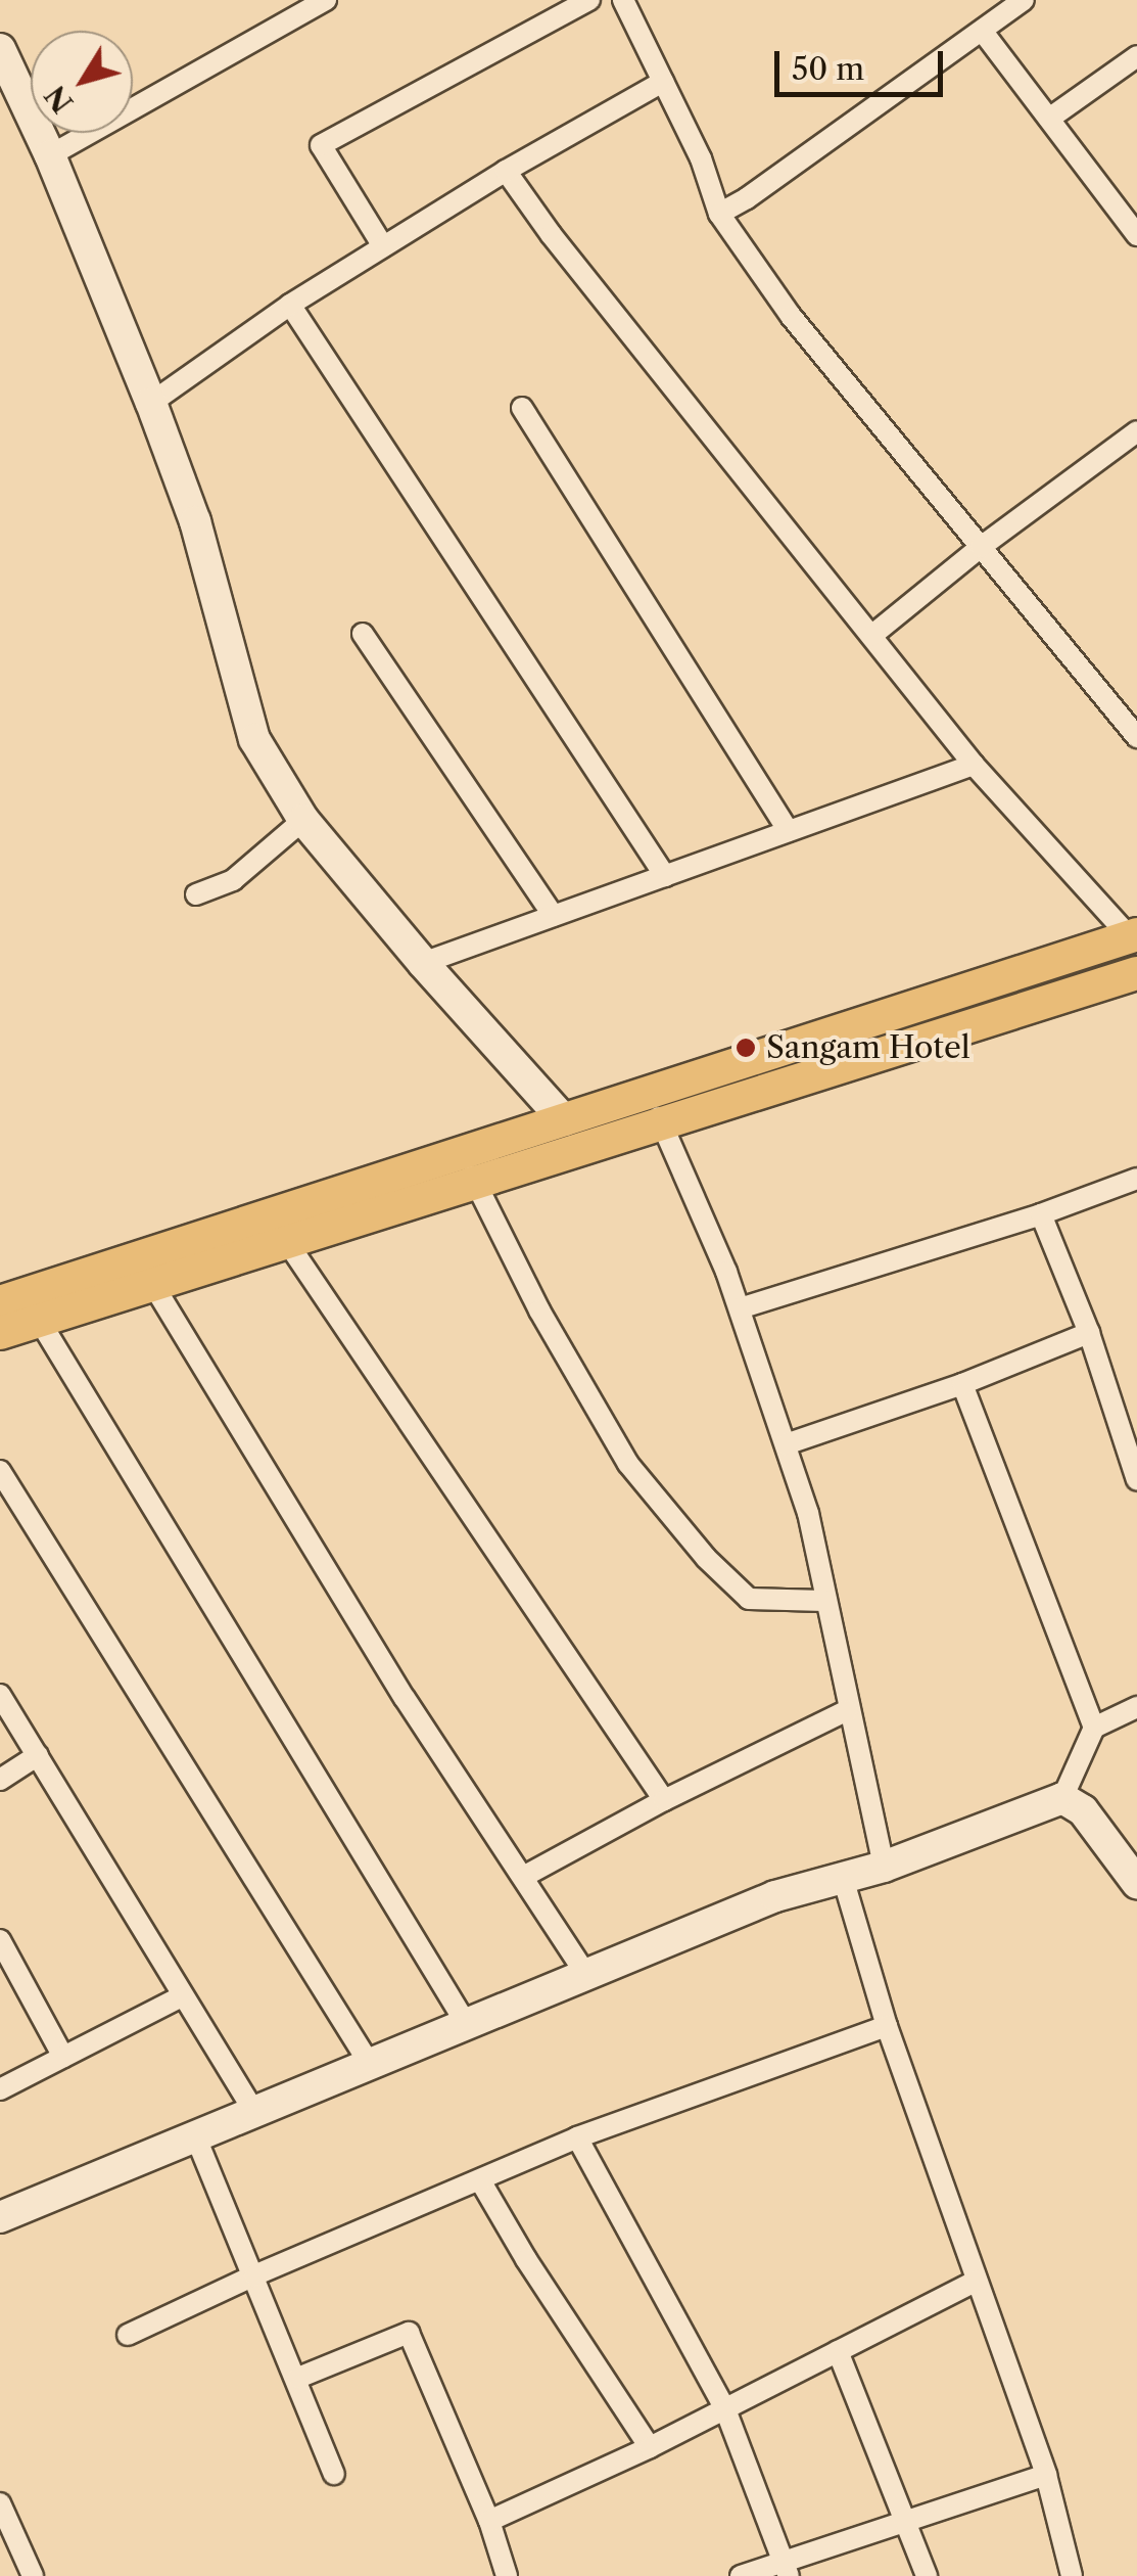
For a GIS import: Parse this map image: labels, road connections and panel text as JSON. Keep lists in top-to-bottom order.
{
  "places": ["Sangam Hotel"],
  "scale_bar": "50 m",
  "north": "bottom left"
}
